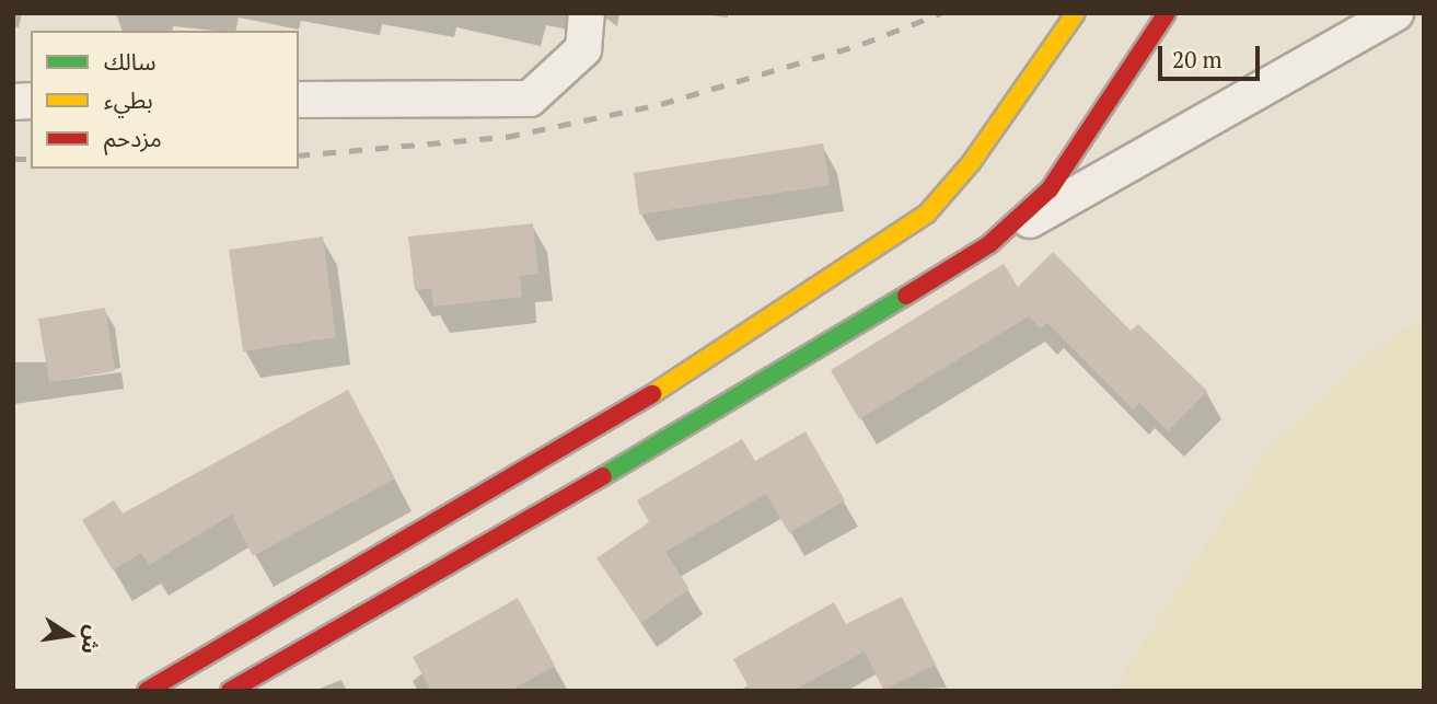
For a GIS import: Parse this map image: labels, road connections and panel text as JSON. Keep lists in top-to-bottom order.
{
  "legend": ["سالك", "بطيء", "مزدحم"],
  "scale_bar": "20 m",
  "north": "right"
}
